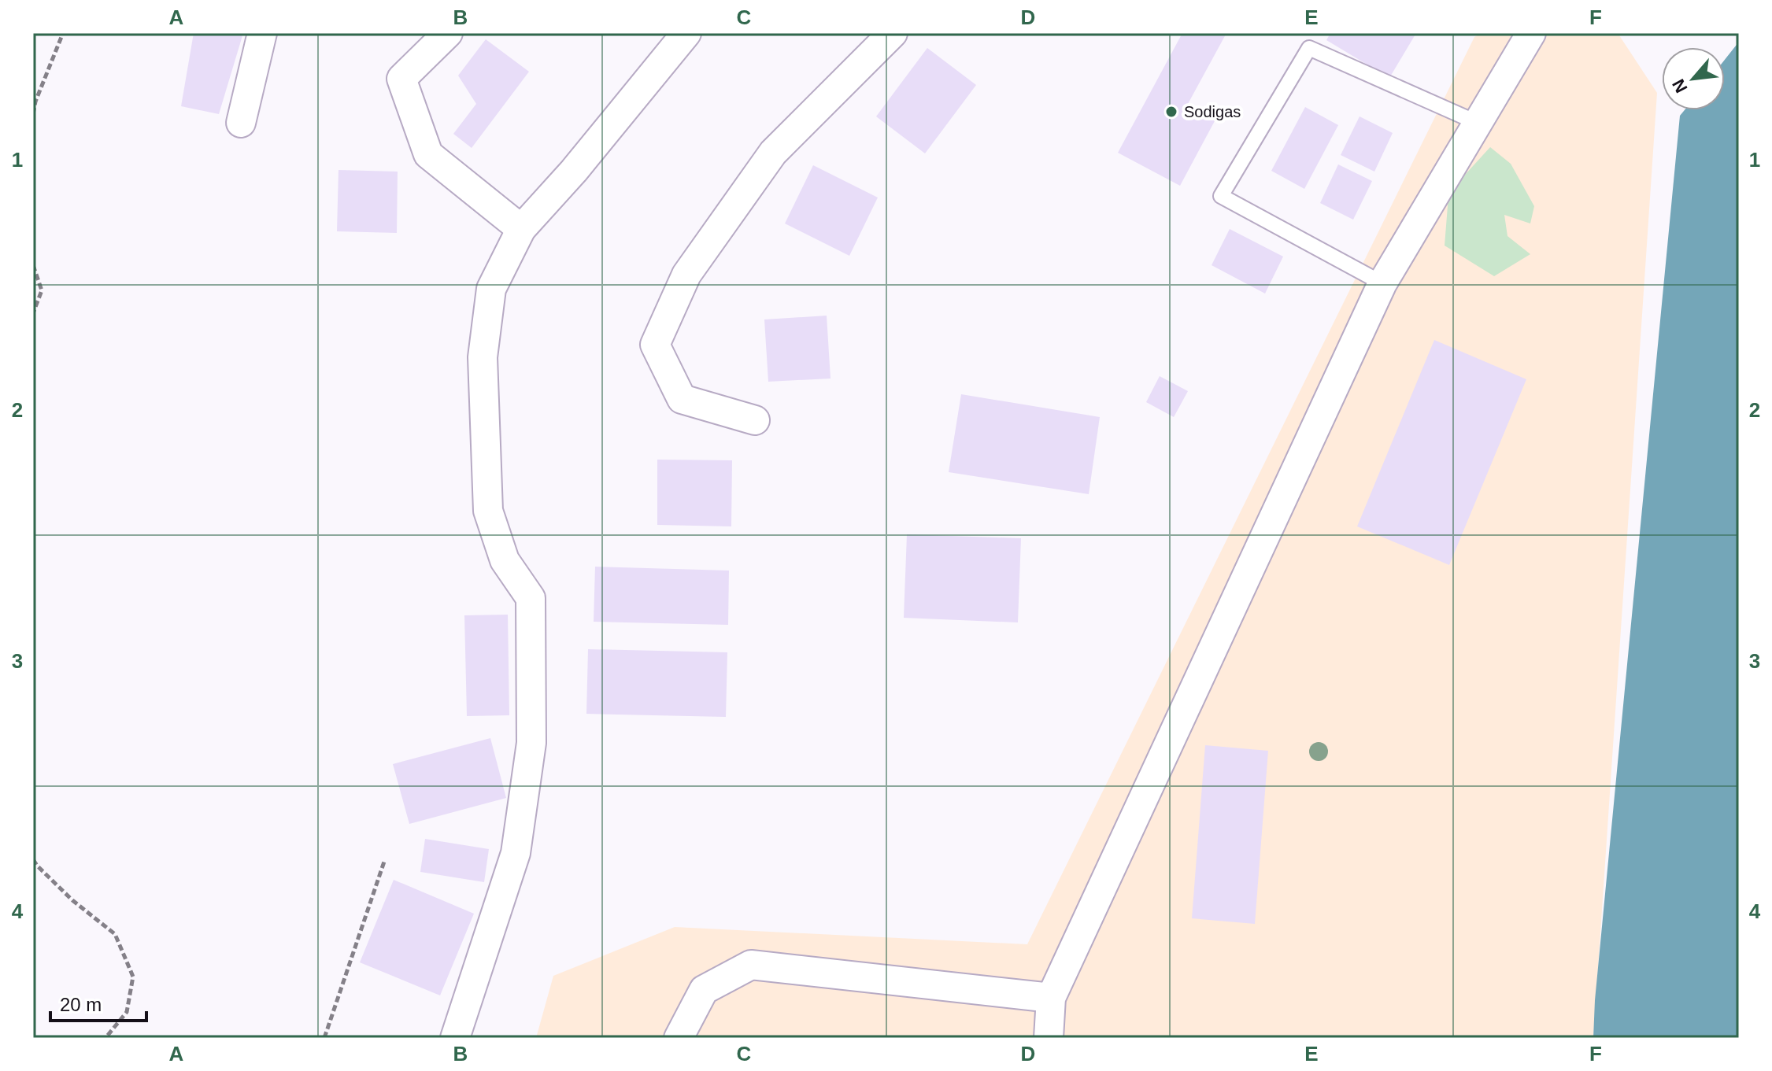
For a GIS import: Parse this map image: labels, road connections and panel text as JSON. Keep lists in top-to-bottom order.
{
  "places": ["Sodigas"],
  "scale_bar": "20 m",
  "north": "bottom left",
  "grid": {
    "columns": [
      "A",
      "B",
      "C",
      "D",
      "E",
      "F"
    ],
    "rows": [
      "1",
      "2",
      "3",
      "4"
    ]
  }
}
